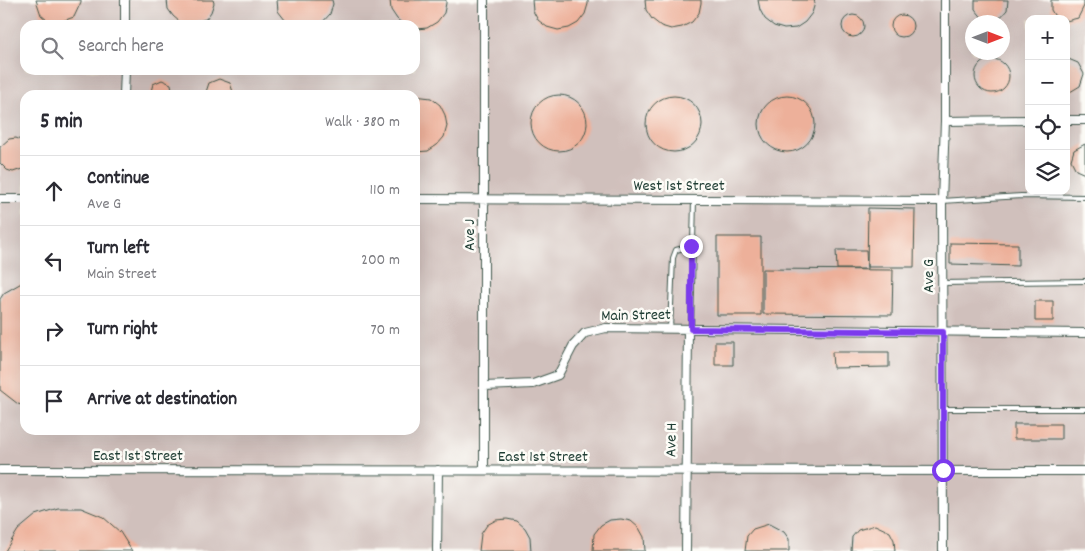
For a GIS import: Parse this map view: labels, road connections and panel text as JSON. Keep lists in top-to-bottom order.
{
  "streets": {
    "street": [
      "West 1st Street",
      "Ave J",
      "Ave G",
      "Main Street",
      "Ave H",
      "East 1st Street"
    ]
  },
  "crossings": [
    ["West 1st Street", "Ave J"],
    ["West 1st Street", "Ave G"],
    ["Ave J", "Main Street"],
    ["Ave J", "East 1st Street"],
    ["Ave G", "Main Street"],
    ["Ave G", "East 1st Street"],
    ["Main Street", "Ave H"],
    ["Ave H", "East 1st Street"]
  ],
  "north": "right",
  "page": {
    "map_buttons": ["+", "−"],
    "search": "Search here",
    "heading": ["5 min", "Walk · 380 m"],
    "list": [
      ["Continue", "Ave G", "110 m"],
      ["Turn left", "Main Street", "200 m"],
      ["Turn right", "70 m"],
      "Arrive at destination"
    ]
  }
}
